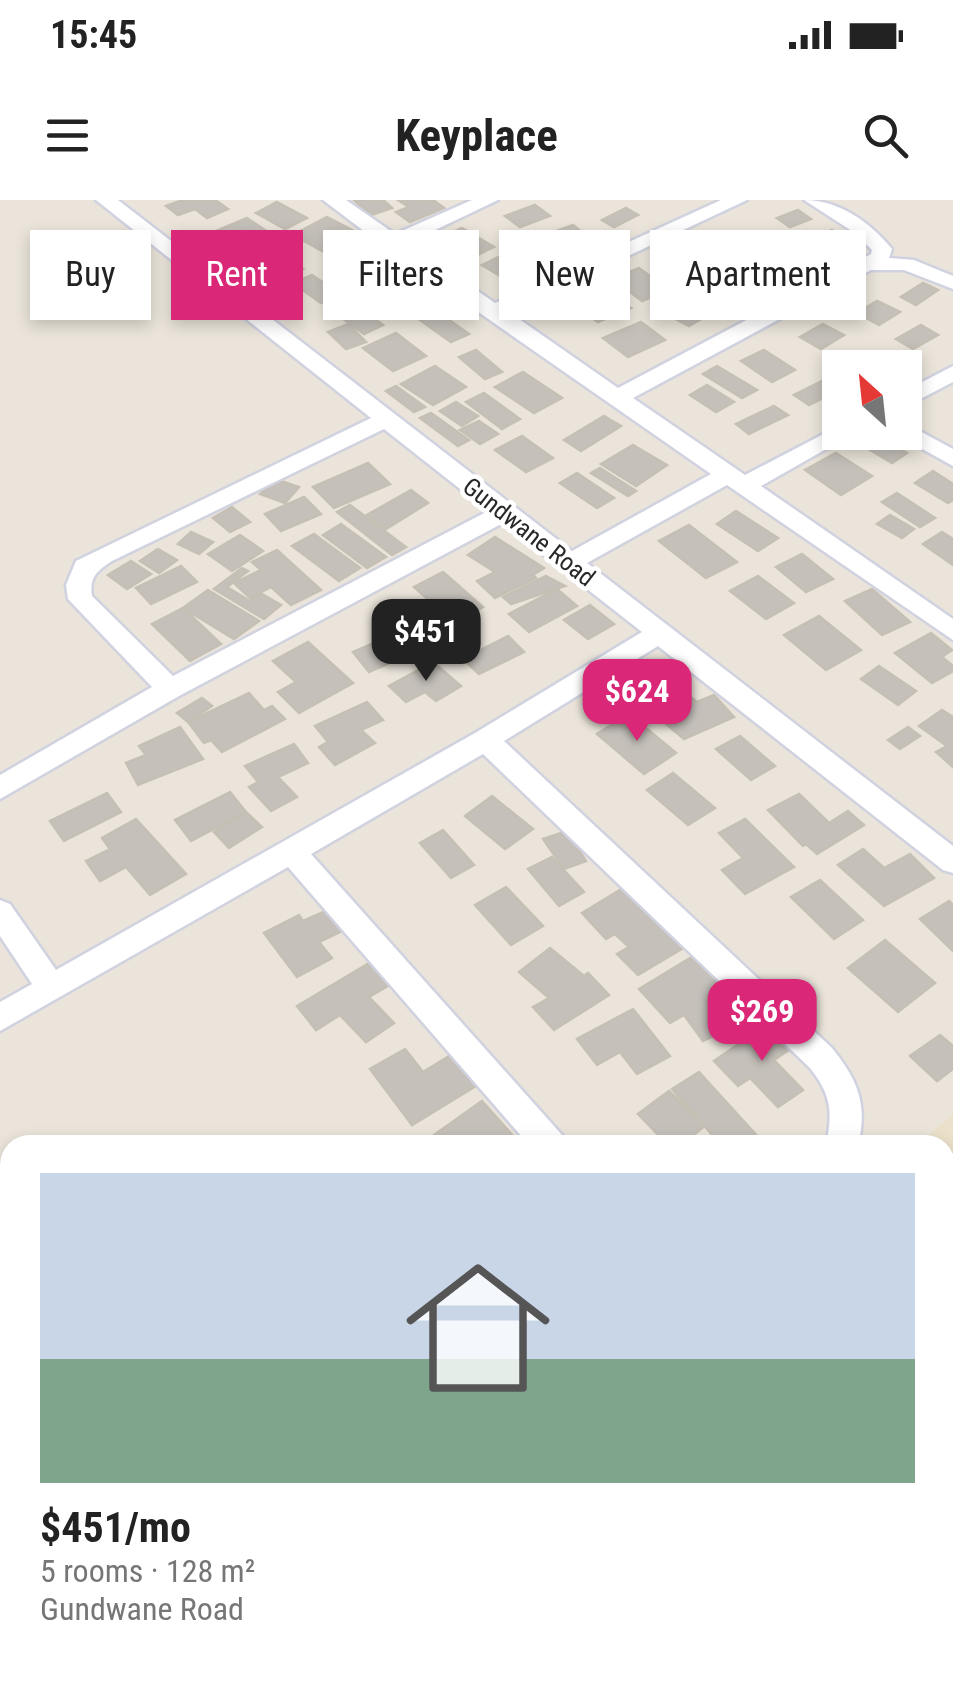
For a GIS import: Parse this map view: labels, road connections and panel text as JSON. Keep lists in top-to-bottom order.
{
  "streets": {
    "street": ["Gundwane Road"]
  },
  "north": "top left",
  "page": {
    "status": "15:45",
    "header": "Keyplace",
    "chip": [
      "Buy",
      "Rent",
      "Filters",
      "New",
      "Apartment"
    ],
    "price": ["$451", "$624", "$269"],
    "list": [
      {
        "name": "$451/mo",
        "note": "5 rooms · 128 m² · Gundwane Road"
      }
    ]
  }
}
